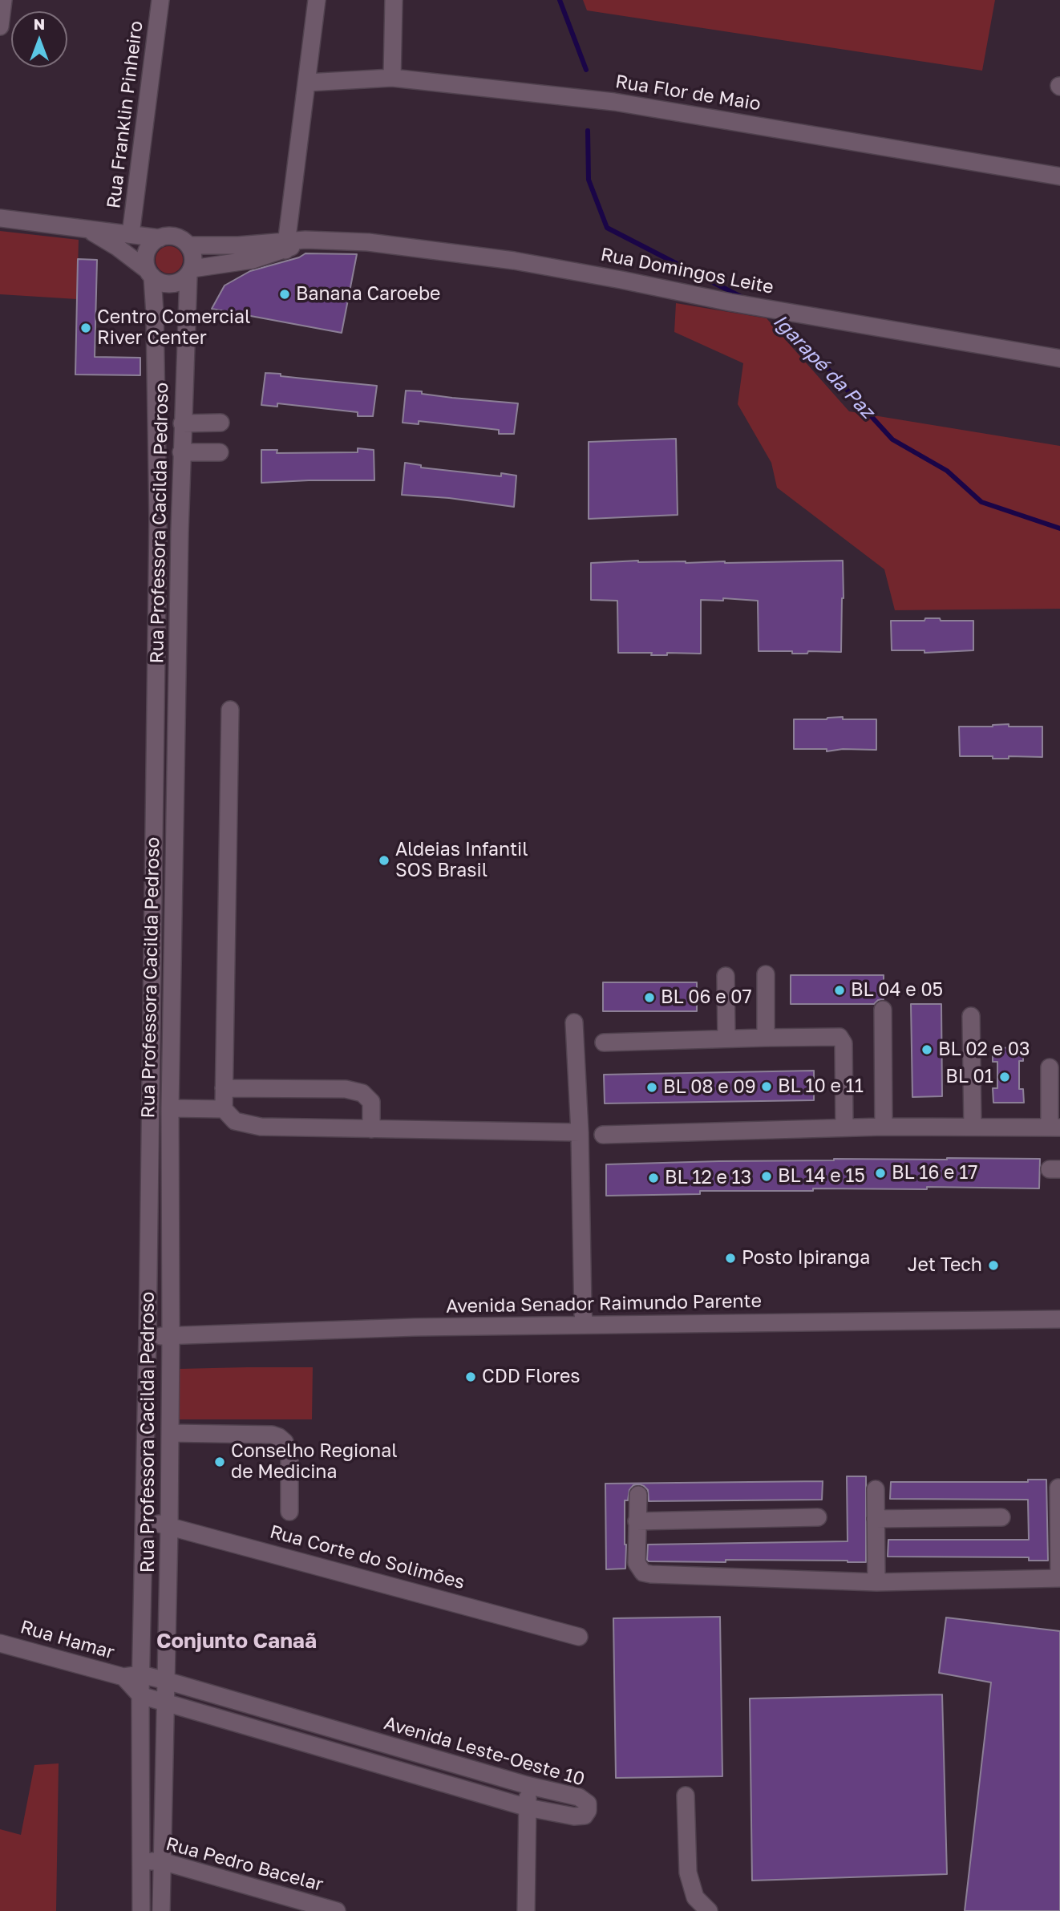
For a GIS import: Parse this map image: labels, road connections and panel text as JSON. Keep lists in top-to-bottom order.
{
  "streets": {
    "street": [
      "Rua Flor de Maio",
      "Rua Franklin Pinheiro",
      "Rua Domingos Leite",
      "Rua Professora Cacilda Pedroso",
      "Avenida Senador Raimundo Parente",
      "Rua Corte do Solimões",
      "Rua Hamar",
      "Avenida Leste-Oeste 10",
      "Rua Pedro Bacelar"
    ]
  },
  "crossings": [
    ["Rua Domingos Leite", "Rua Professora Cacilda Pedroso"],
    ["Rua Professora Cacilda Pedroso", "Avenida Senador Raimundo Parente"],
    ["Rua Professora Cacilda Pedroso", "Rua Corte do Solimões"],
    ["Rua Professora Cacilda Pedroso", "Rua Hamar"],
    ["Rua Professora Cacilda Pedroso", "Avenida Leste-Oeste 10"],
    ["Rua Professora Cacilda Pedroso", "Rua Pedro Bacelar"],
    ["Rua Hamar", "Avenida Leste-Oeste 10"]
  ],
  "districts": ["Conjunto Canaã"],
  "water": ["Igarapé da Paz"],
  "places": [
    "Banana Caroebe",
    "Centro Comercial River Center",
    "Aldeias Infantil SOS Brasil",
    "BL 04 e 05",
    "BL 06 e 07",
    "BL 02 e 03",
    "BL 01",
    "BL 10 e 11",
    "BL 08 e 09",
    "BL 16 e 17",
    "BL 14 e 15",
    "BL 12 e 13",
    "Posto Ipiranga",
    "Jet Tech",
    "CDD Flores",
    "Conselho Regional de Medicina"
  ],
  "north": "top"
}
